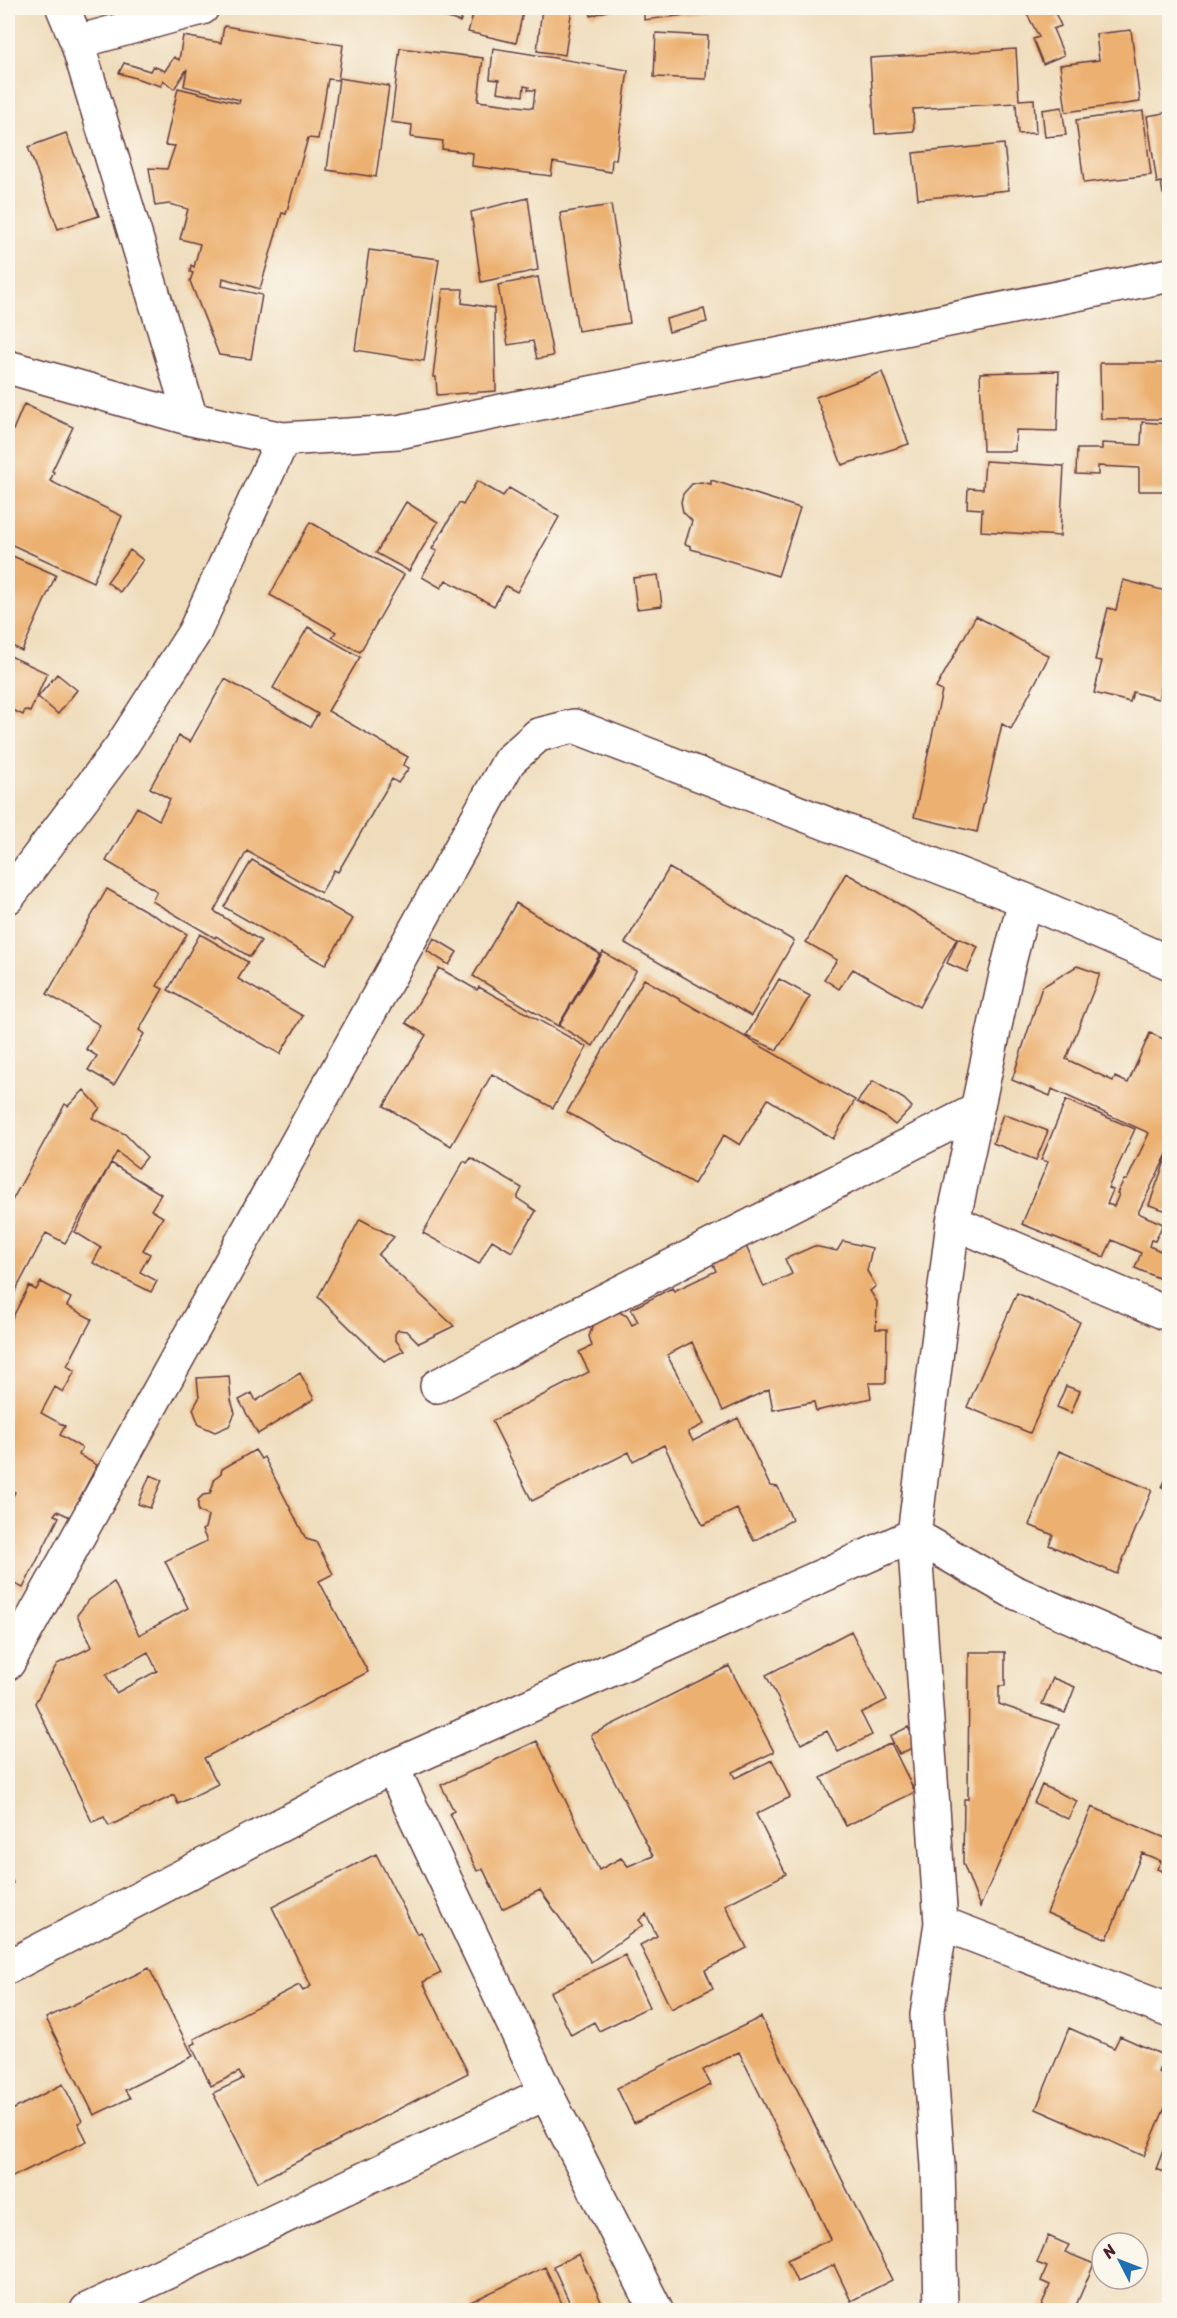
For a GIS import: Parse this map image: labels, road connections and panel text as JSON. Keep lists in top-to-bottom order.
{
  "north": "top left"
}
